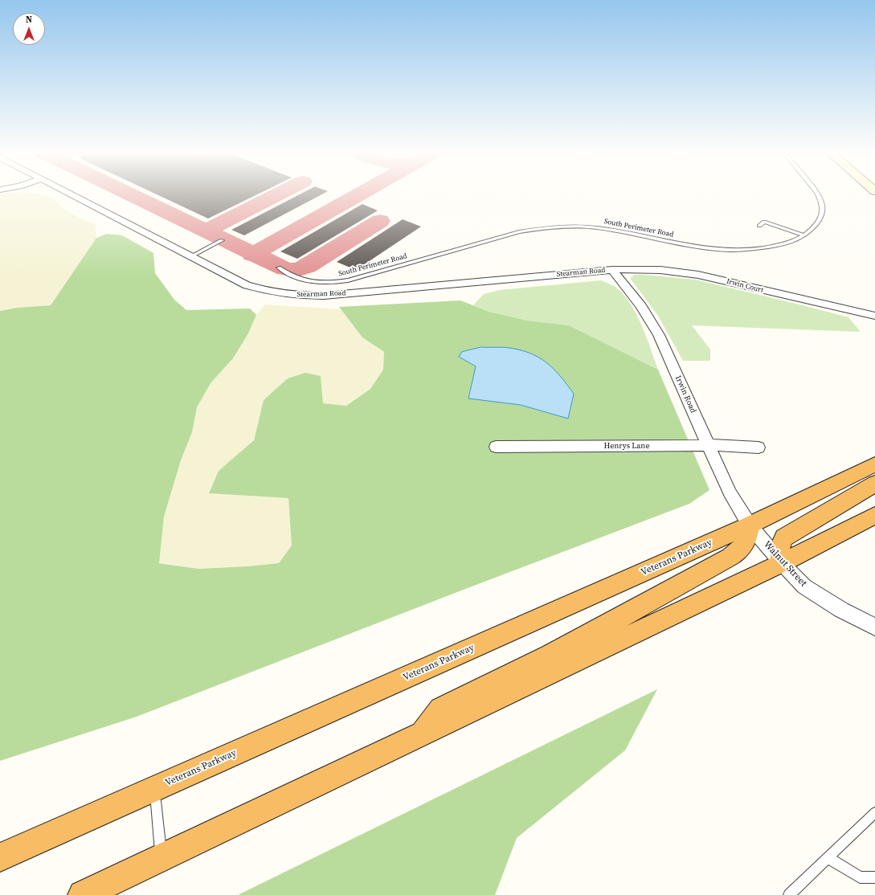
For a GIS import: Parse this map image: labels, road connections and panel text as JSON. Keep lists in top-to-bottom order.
{
  "streets": {
    "highway": ["Veterans Parkway"],
    "street": [
      "Stearman Road",
      "Irwin Court",
      "Irwin Road",
      "Henrys Lane",
      "Walnut Street"
    ],
    "lane": ["South Perimeter Road"]
  },
  "crossings": [
    ["Stearman Road", "Irwin Court"],
    ["Stearman Road", "Irwin Road"],
    ["Irwin Court", "Irwin Road"],
    ["Irwin Road", "Henrys Lane"],
    ["Irwin Road", "Veterans Parkway"],
    ["Irwin Road", "Walnut Street"],
    ["Veterans Parkway", "Walnut Street"]
  ],
  "north": "top"
}
